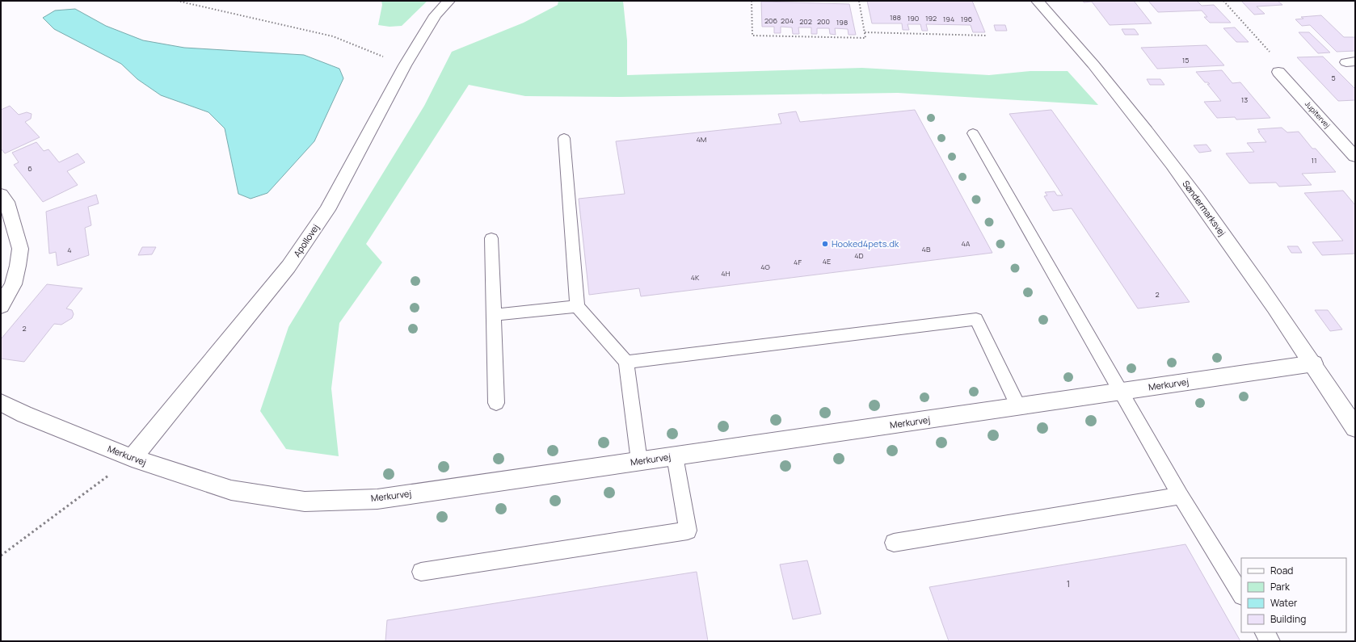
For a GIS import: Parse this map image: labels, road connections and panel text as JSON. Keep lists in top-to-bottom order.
{
  "streets": {
    "street": [
      "Jupitervej",
      "Søndermarksvej",
      "Apollovej",
      "Merkurvej"
    ]
  },
  "crossings": [
    ["Søndermarksvej", "Merkurvej"],
    ["Apollovej", "Merkurvej"]
  ],
  "places": ["Hooked4pets.dk"],
  "house_numbers": [
    "188",
    "190",
    "192",
    "194",
    "196",
    "206",
    "204",
    "202",
    "200",
    "198",
    "15",
    "5",
    "13",
    "4M",
    "11",
    "6",
    "4A",
    "4B",
    "4",
    "4D",
    "4E",
    "4F",
    "4G",
    "4H",
    "4K",
    "2",
    "2",
    "1"
  ],
  "legend": [
    "Road",
    "Park",
    "Water",
    "Building"
  ]
}
